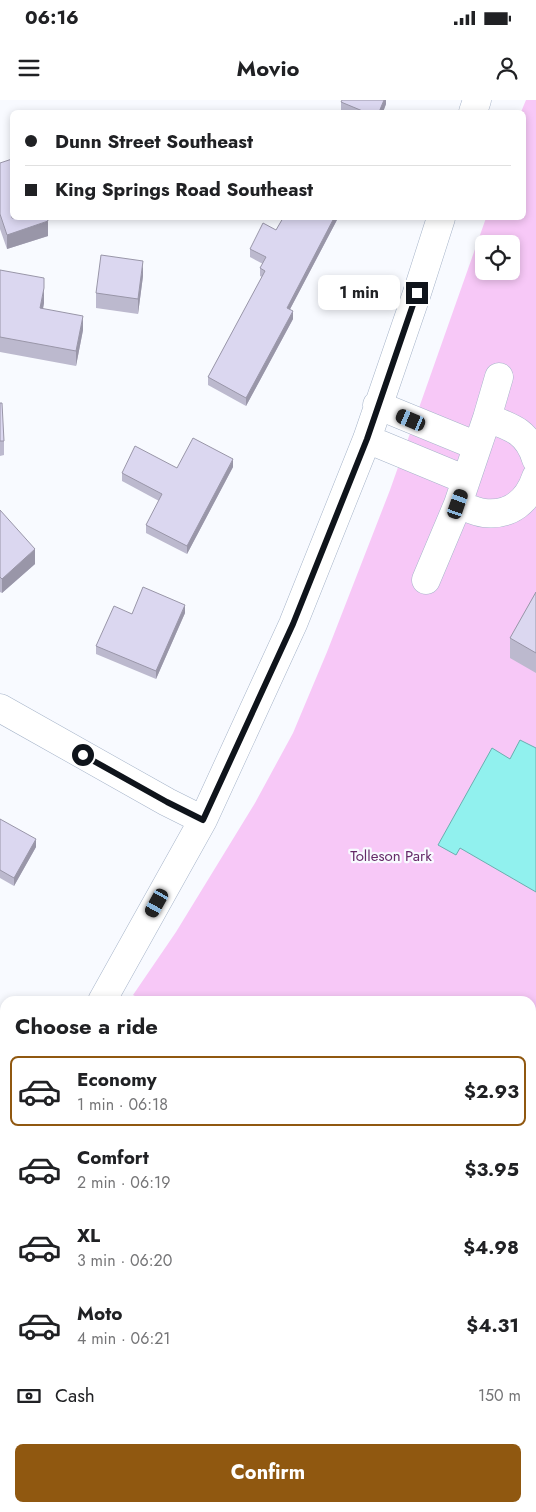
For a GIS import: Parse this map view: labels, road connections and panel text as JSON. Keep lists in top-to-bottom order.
{
  "parks": ["Tolleson Park"],
  "page": {
    "status": "06:16",
    "header": "Movio",
    "banner": ["Dunn Street Southeast", "King Springs Road Southeast"],
    "bubble": "1 min",
    "heading": "Choose a ride",
    "list": [
      {
        "name": "Economy",
        "note": "1 min · 06:18",
        "value": "$2.93"
      },
      {
        "name": "Comfort",
        "note": "2 min · 06:19",
        "value": "$3.95"
      },
      {
        "name": "XL",
        "note": "3 min · 06:20",
        "value": "$4.98"
      },
      {
        "name": "Moto",
        "note": "4 min · 06:21",
        "value": "$4.31"
      }
    ],
    "pay": ["Cash", "150 m"],
    "buttons": "Confirm"
  }
}
